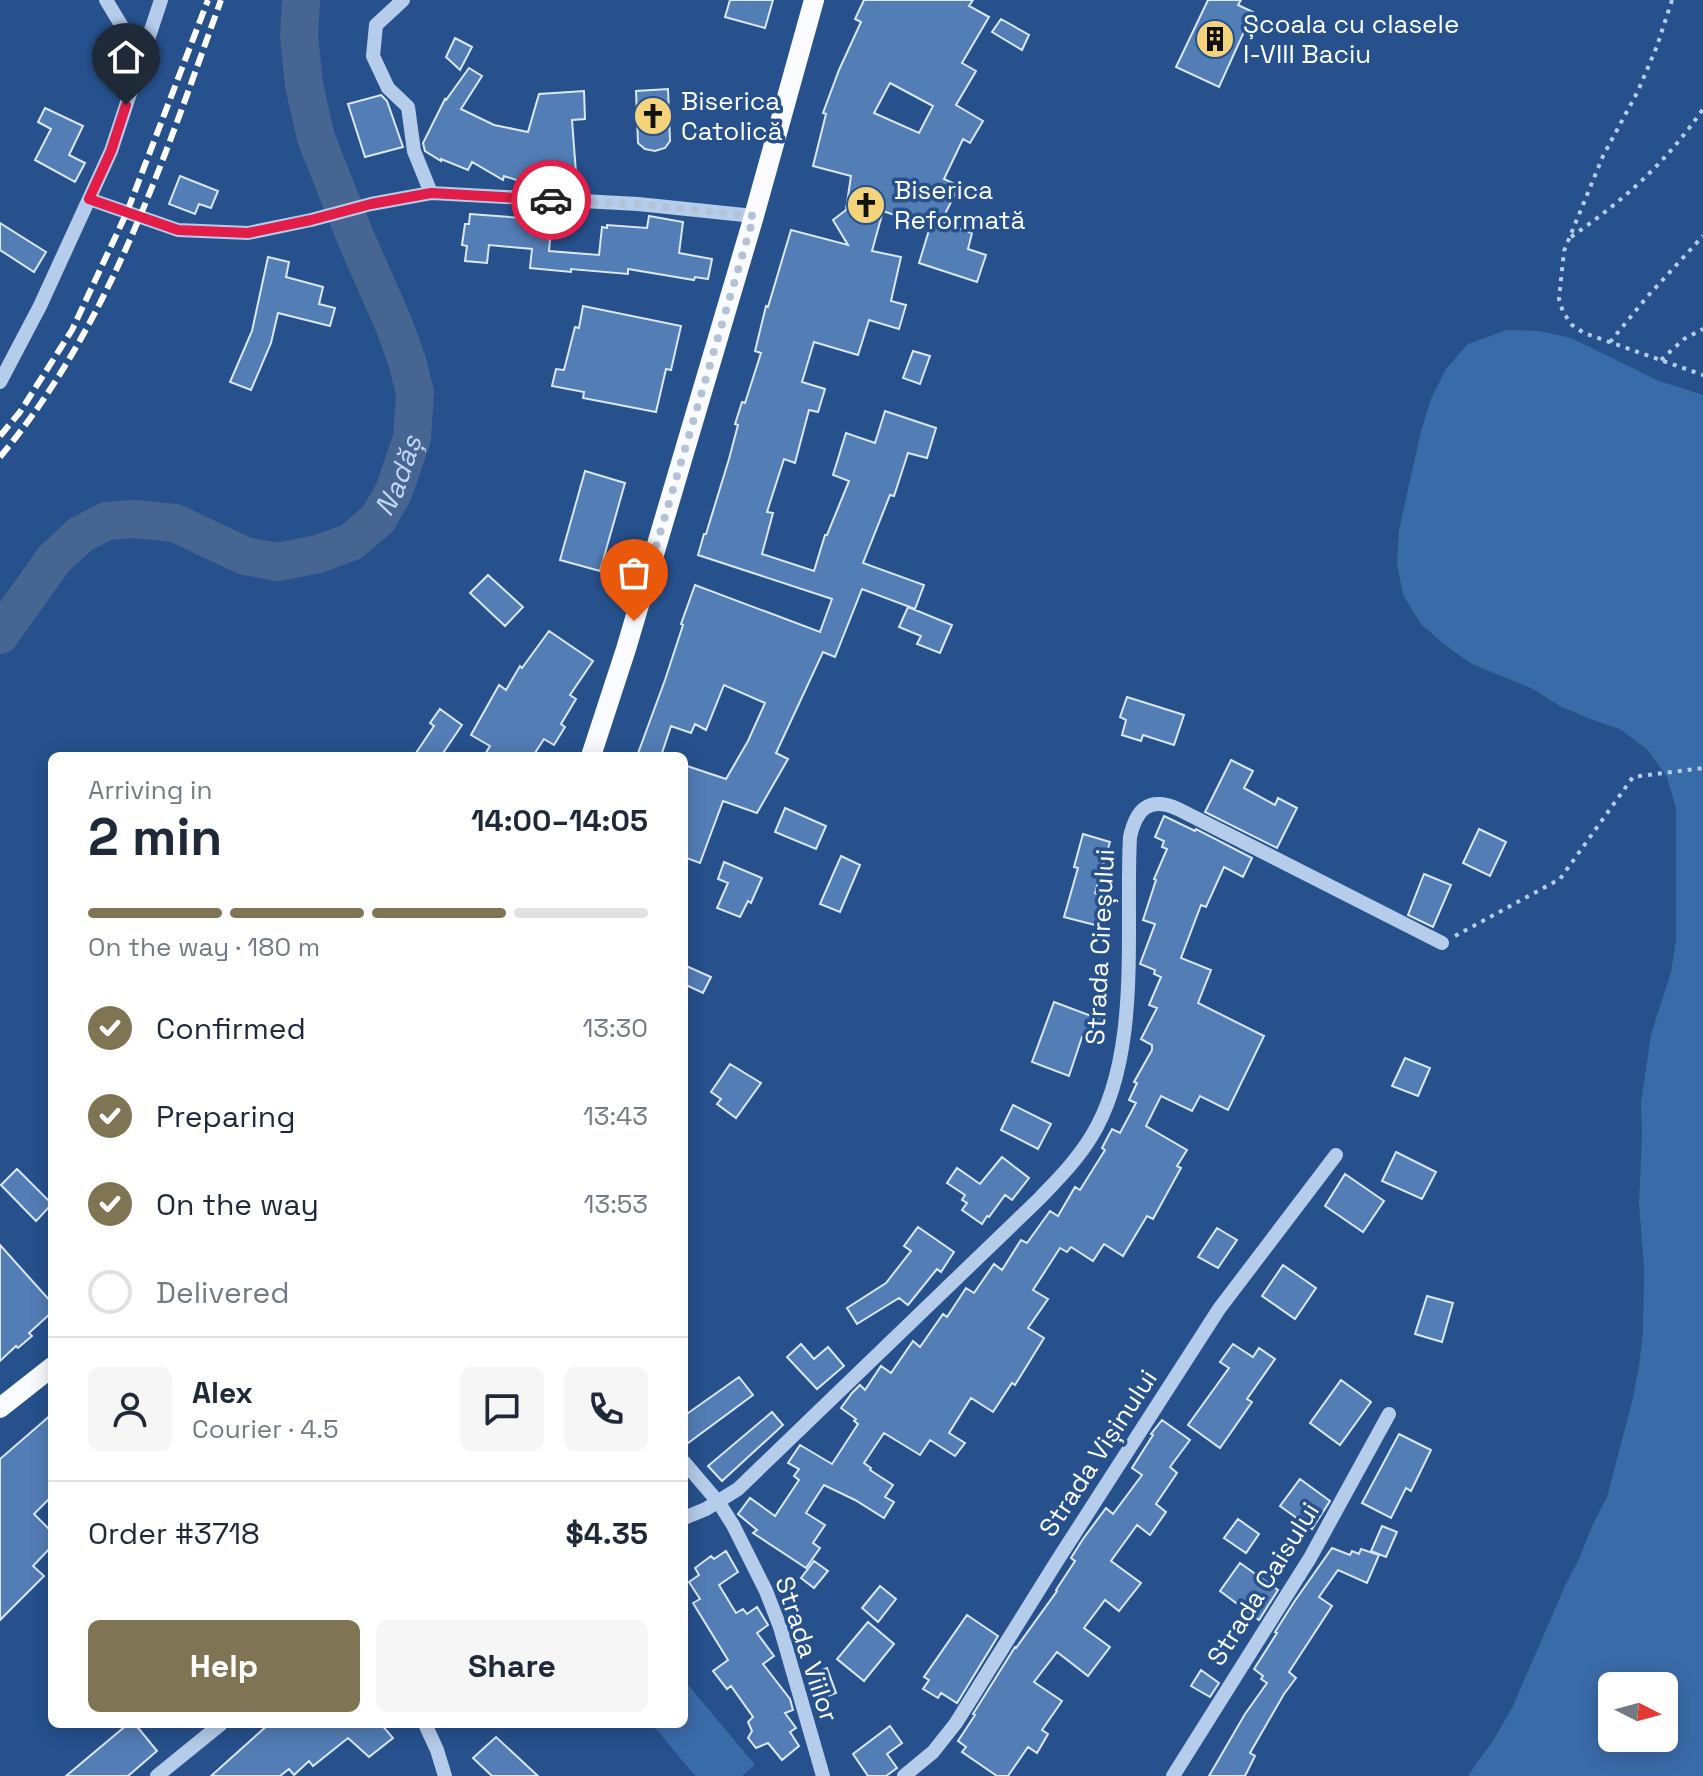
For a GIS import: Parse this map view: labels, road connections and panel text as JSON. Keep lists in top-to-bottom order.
{
  "streets": {
    "street": [
      "Strada Cireșului",
      "Strada Vișinului",
      "Strada Caisului",
      "Strada Viilor"
    ]
  },
  "crossings": [
    ["Strada Cireșului", "Strada Viilor"]
  ],
  "water": ["Nadăș"],
  "places": {
    "building": ["Școala cu clasele I-VIII Baciu"],
    "church": ["Biserica Catolică", "Biserica Reformată"]
  },
  "north": "right",
  "page": {
    "heading": ["2 min", "Arriving in", "14:00–14:05"],
    "panel": [
      "Alex",
      "Courier · 4.5",
      "Order #3718",
      "$4.35"
    ],
    "bar": "On the way · 180 m",
    "list": [
      ["Confirmed", "13:30"],
      ["Preparing", "13:43"],
      ["On the way", "13:53"],
      "Delivered"
    ],
    "buttons": ["Help", "Share"]
  }
}
